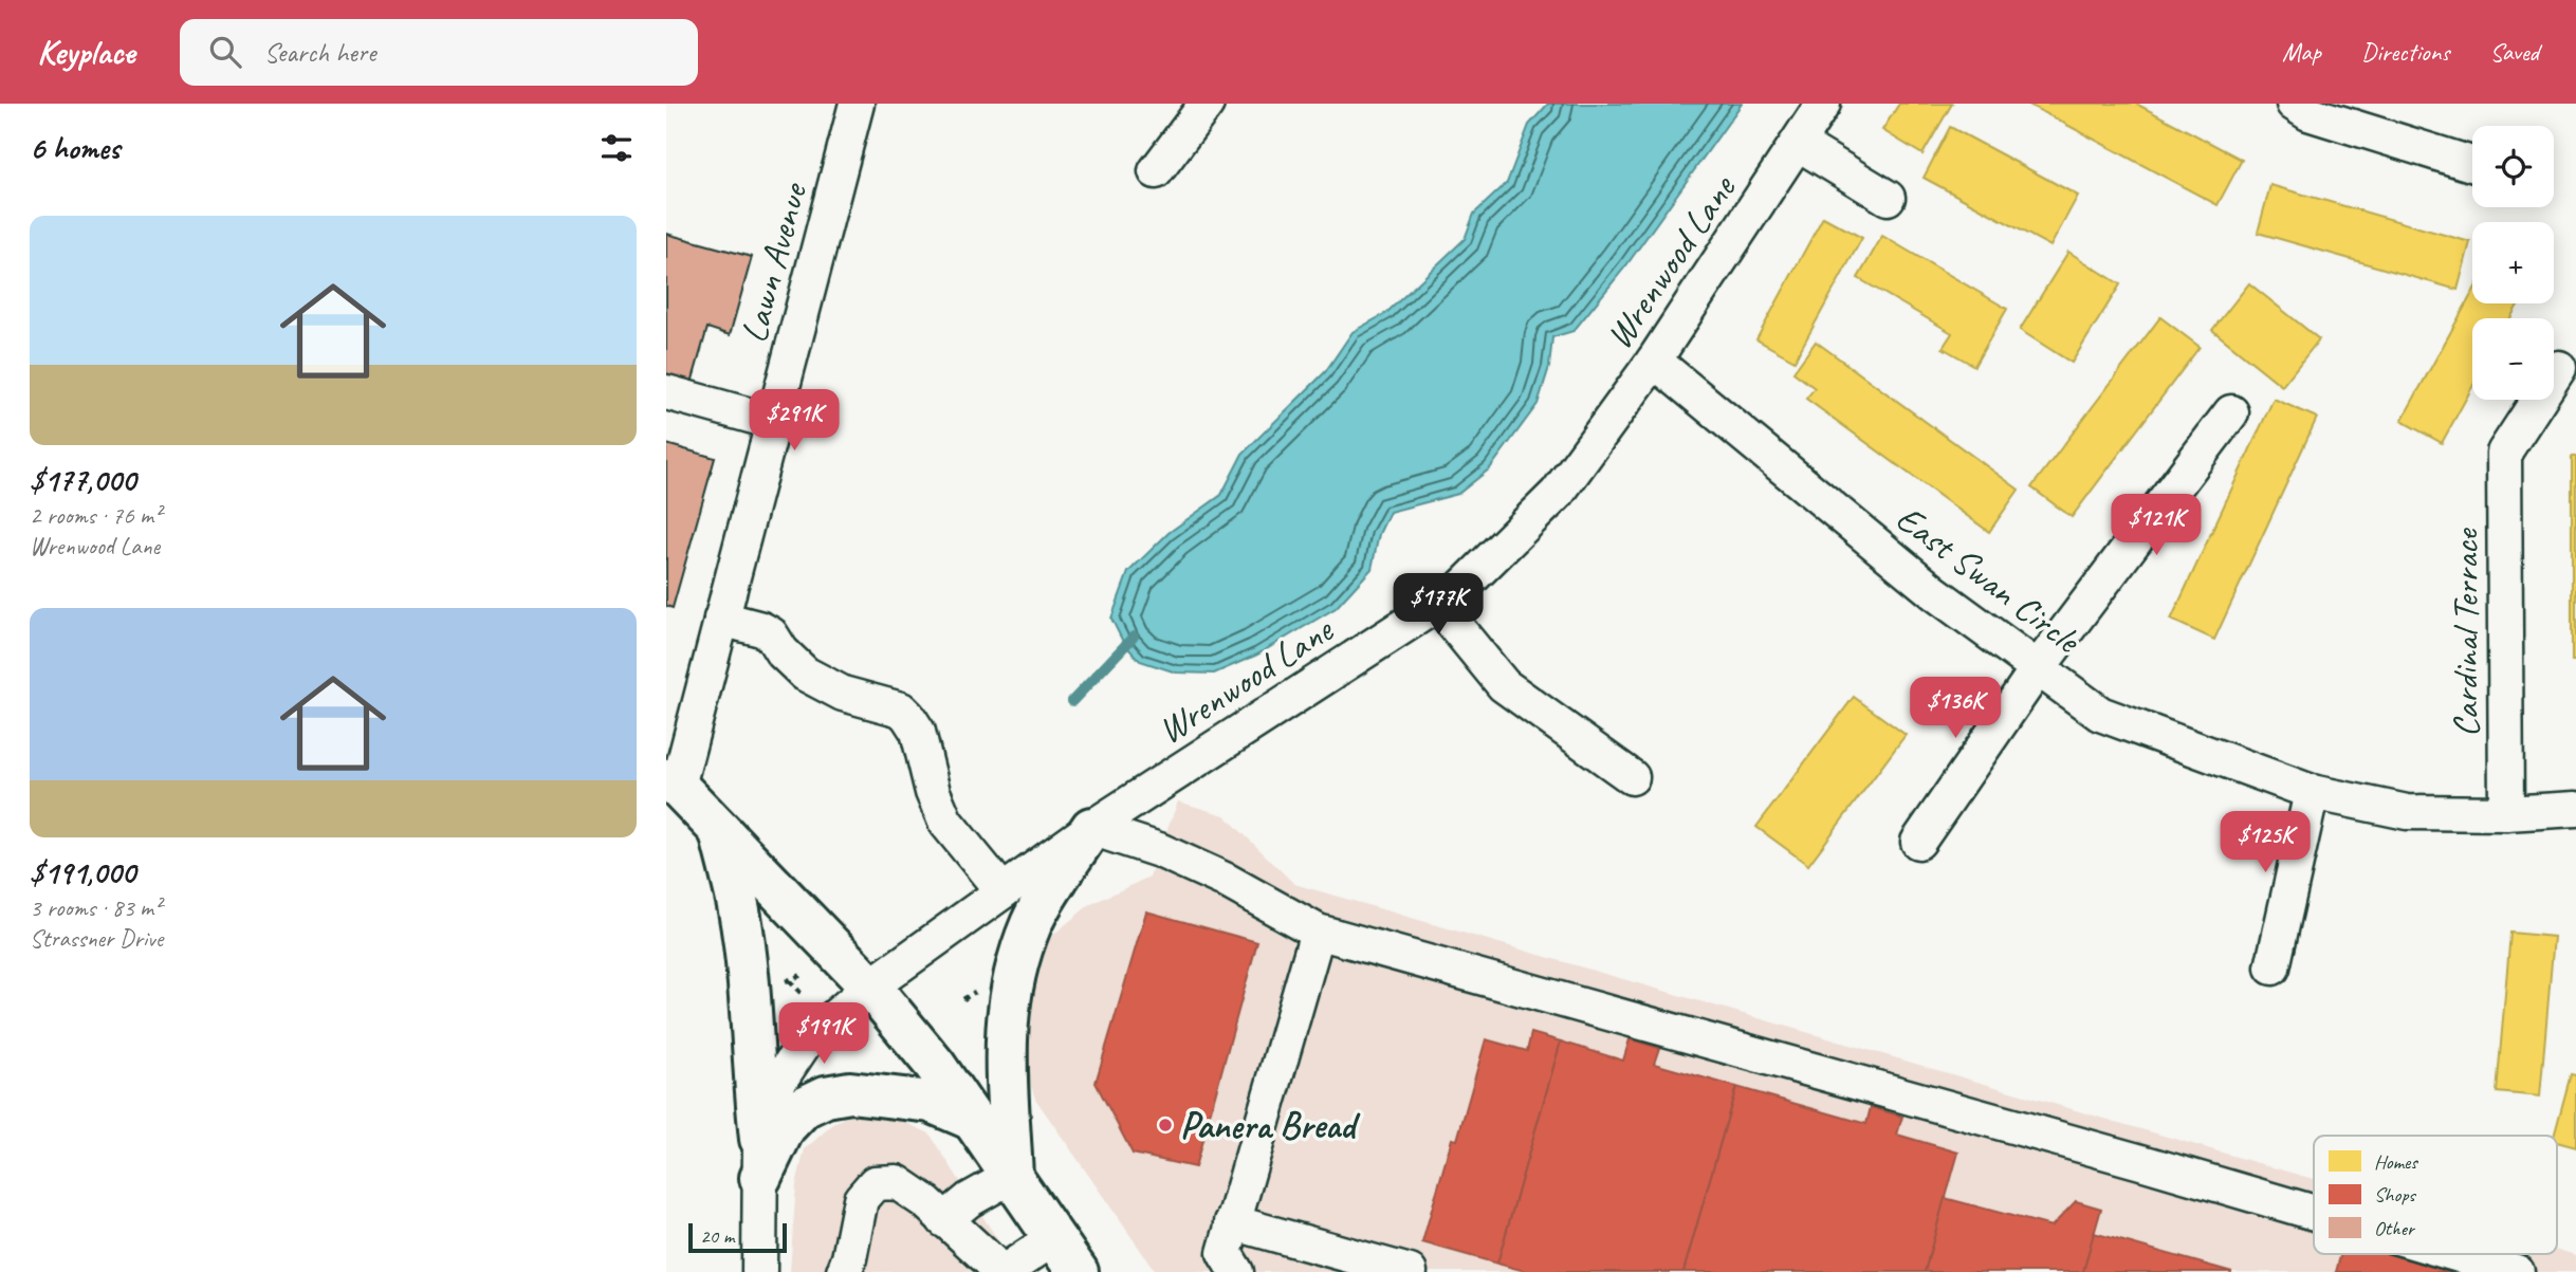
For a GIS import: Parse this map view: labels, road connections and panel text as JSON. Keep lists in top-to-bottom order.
{
  "streets": {
    "street": [
      "Wrenwood Lane",
      "Lawn Avenue",
      "East Swan Circle",
      "Cardinal Terrace"
    ]
  },
  "crossings": [
    ["Wrenwood Lane", "East Swan Circle"],
    ["East Swan Circle", "Cardinal Terrace"]
  ],
  "places": ["Panera Bread"],
  "legend": ["Homes", "Shops", "Other"],
  "scale_bar": "20 m",
  "page": {
    "header": "Keyplace",
    "search": "Search here",
    "nav": ["Map", "Directions", "Saved"],
    "heading": "6 homes",
    "map_buttons": ["+", "−"],
    "list": [
      {
        "name": "$177,000",
        "note": "2 rooms · 76 m² · Wrenwood Lane"
      },
      {
        "name": "$191,000",
        "note": "3 rooms · 83 m² · Strassner Drive"
      }
    ],
    "price": [
      "$291K",
      "$121K",
      "$177K",
      "$136K",
      "$125K",
      "$191K"
    ],
    "scale": "20 m"
  }
}
